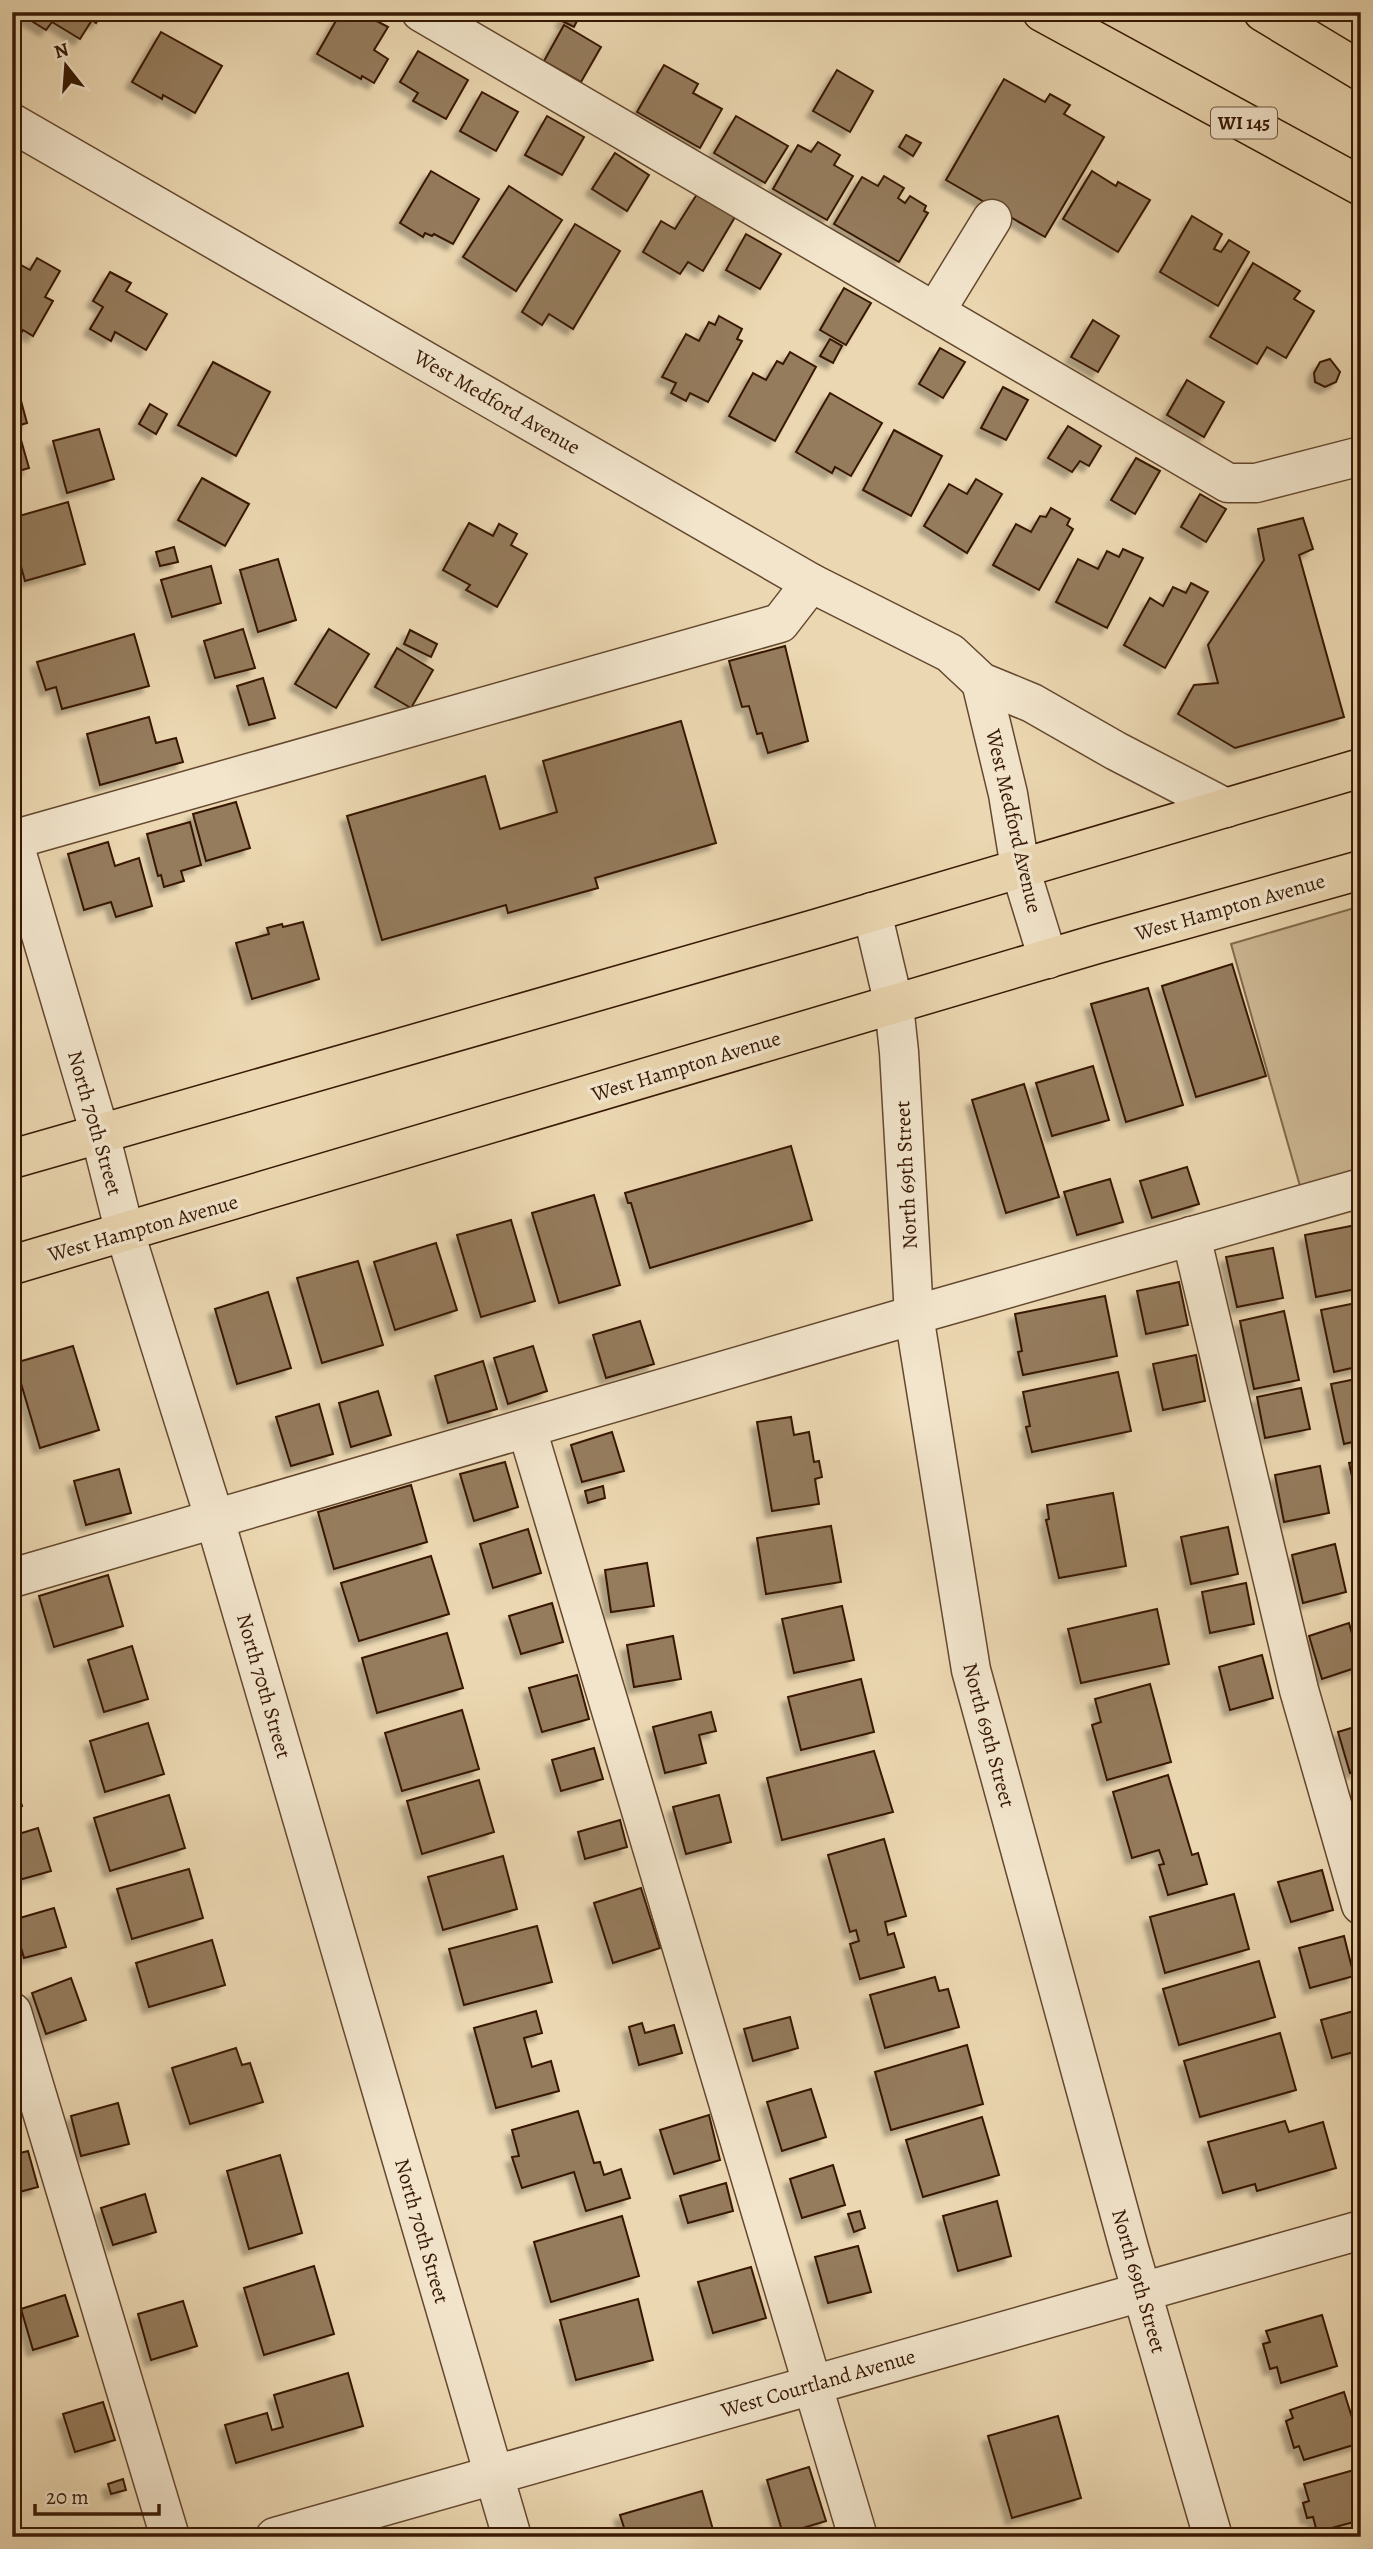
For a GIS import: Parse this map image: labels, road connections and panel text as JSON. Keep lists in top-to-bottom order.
{
  "streets": {
    "main road": ["WI 145", "West Hampton Avenue"],
    "street": [
      "West Medford Avenue",
      "North 70th Street",
      "North 69th Street",
      "West Courtland Avenue"
    ]
  },
  "crossings": [
    ["West Medford Avenue", "West Hampton Avenue"],
    ["West Hampton Avenue", "North 70th Street"],
    ["West Hampton Avenue", "North 69th Street"],
    ["North 70th Street", "West Courtland Avenue"],
    ["North 69th Street", "West Courtland Avenue"]
  ],
  "scale_bar": "20 m",
  "north": "top"
}
